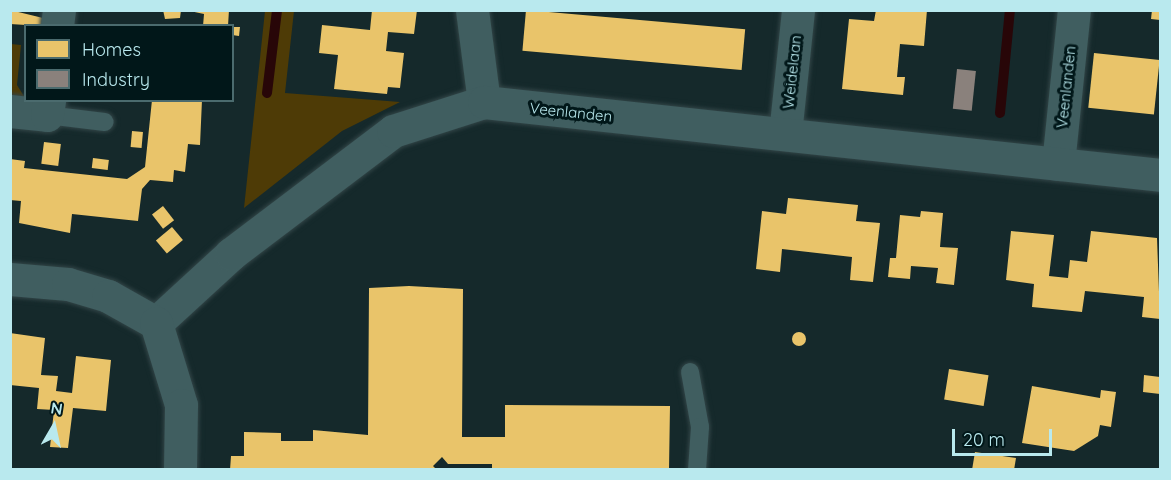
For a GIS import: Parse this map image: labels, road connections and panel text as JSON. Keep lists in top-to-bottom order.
{
  "streets": {
    "street": ["Weidelaan", "Veenlanden"]
  },
  "crossings": [
    ["Weidelaan", "Veenlanden"]
  ],
  "legend": ["Homes", "Industry"],
  "scale_bar": "20 m",
  "north": "top"
}
